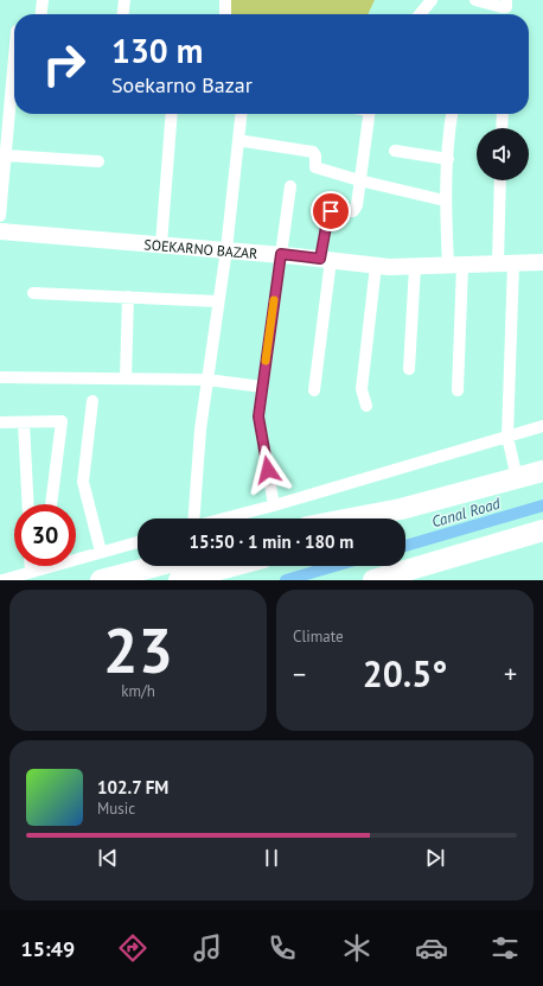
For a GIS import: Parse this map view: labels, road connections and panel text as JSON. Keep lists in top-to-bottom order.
{
  "streets": {
    "street": ["SOEKARNO BAZAR"]
  },
  "water": ["Canal Road"],
  "page": {
    "turn": ["130 m", "Soekarno Bazar"],
    "limit": "30",
    "trip": "15:50 · 1 min · 180 m",
    "tile": [
      ["23", "km/h"],
      "Climate"
    ],
    "heat": ["−", "20.5°", "+"],
    "song": ["102.7 FM", "Music"],
    "tabs": "15:49"
  }
}
